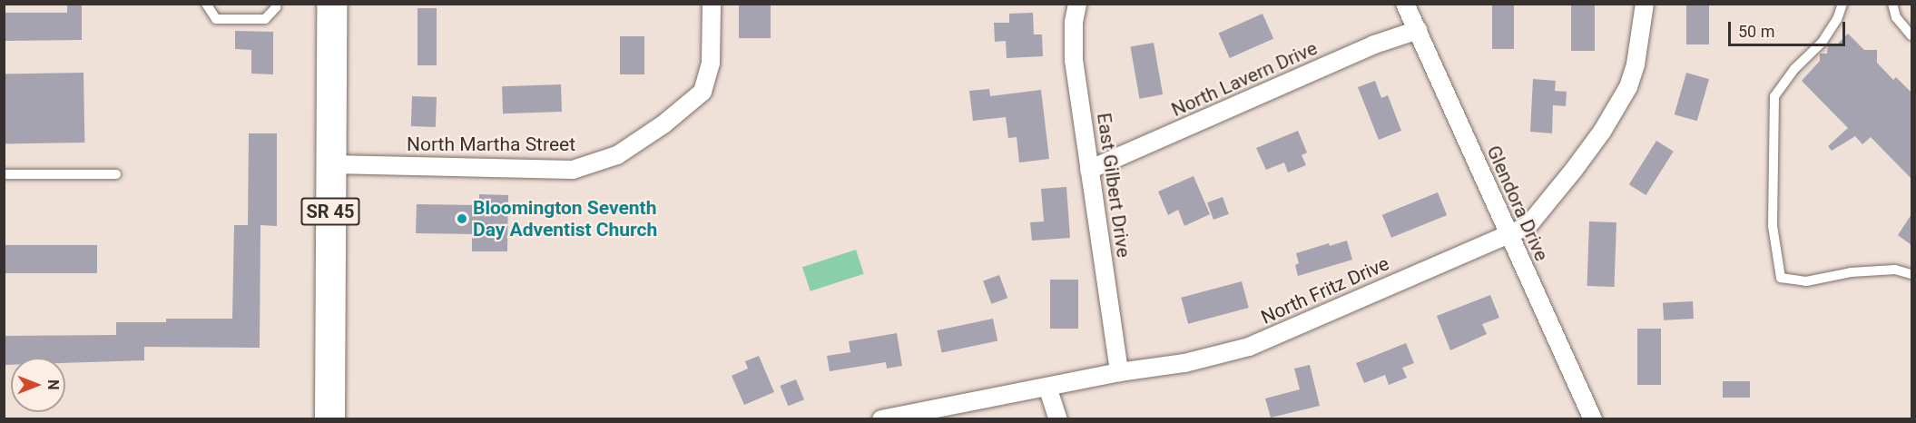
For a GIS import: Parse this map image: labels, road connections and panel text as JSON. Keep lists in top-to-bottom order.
{
  "streets": {
    "highway": ["SR 45"],
    "street": [
      "North Lavern Drive",
      "North Martha Street",
      "East Gilbert Drive",
      "Glendora Drive",
      "North Fritz Drive"
    ]
  },
  "crossings": [
    ["North Lavern Drive", "East Gilbert Drive"],
    ["North Lavern Drive", "Glendora Drive"],
    ["North Martha Street", "SR 45"],
    ["East Gilbert Drive", "North Fritz Drive"],
    ["Glendora Drive", "North Fritz Drive"]
  ],
  "places": ["Bloomington Seventh Day Adventist Church"],
  "scale_bar": "50 m",
  "north": "right"
}
